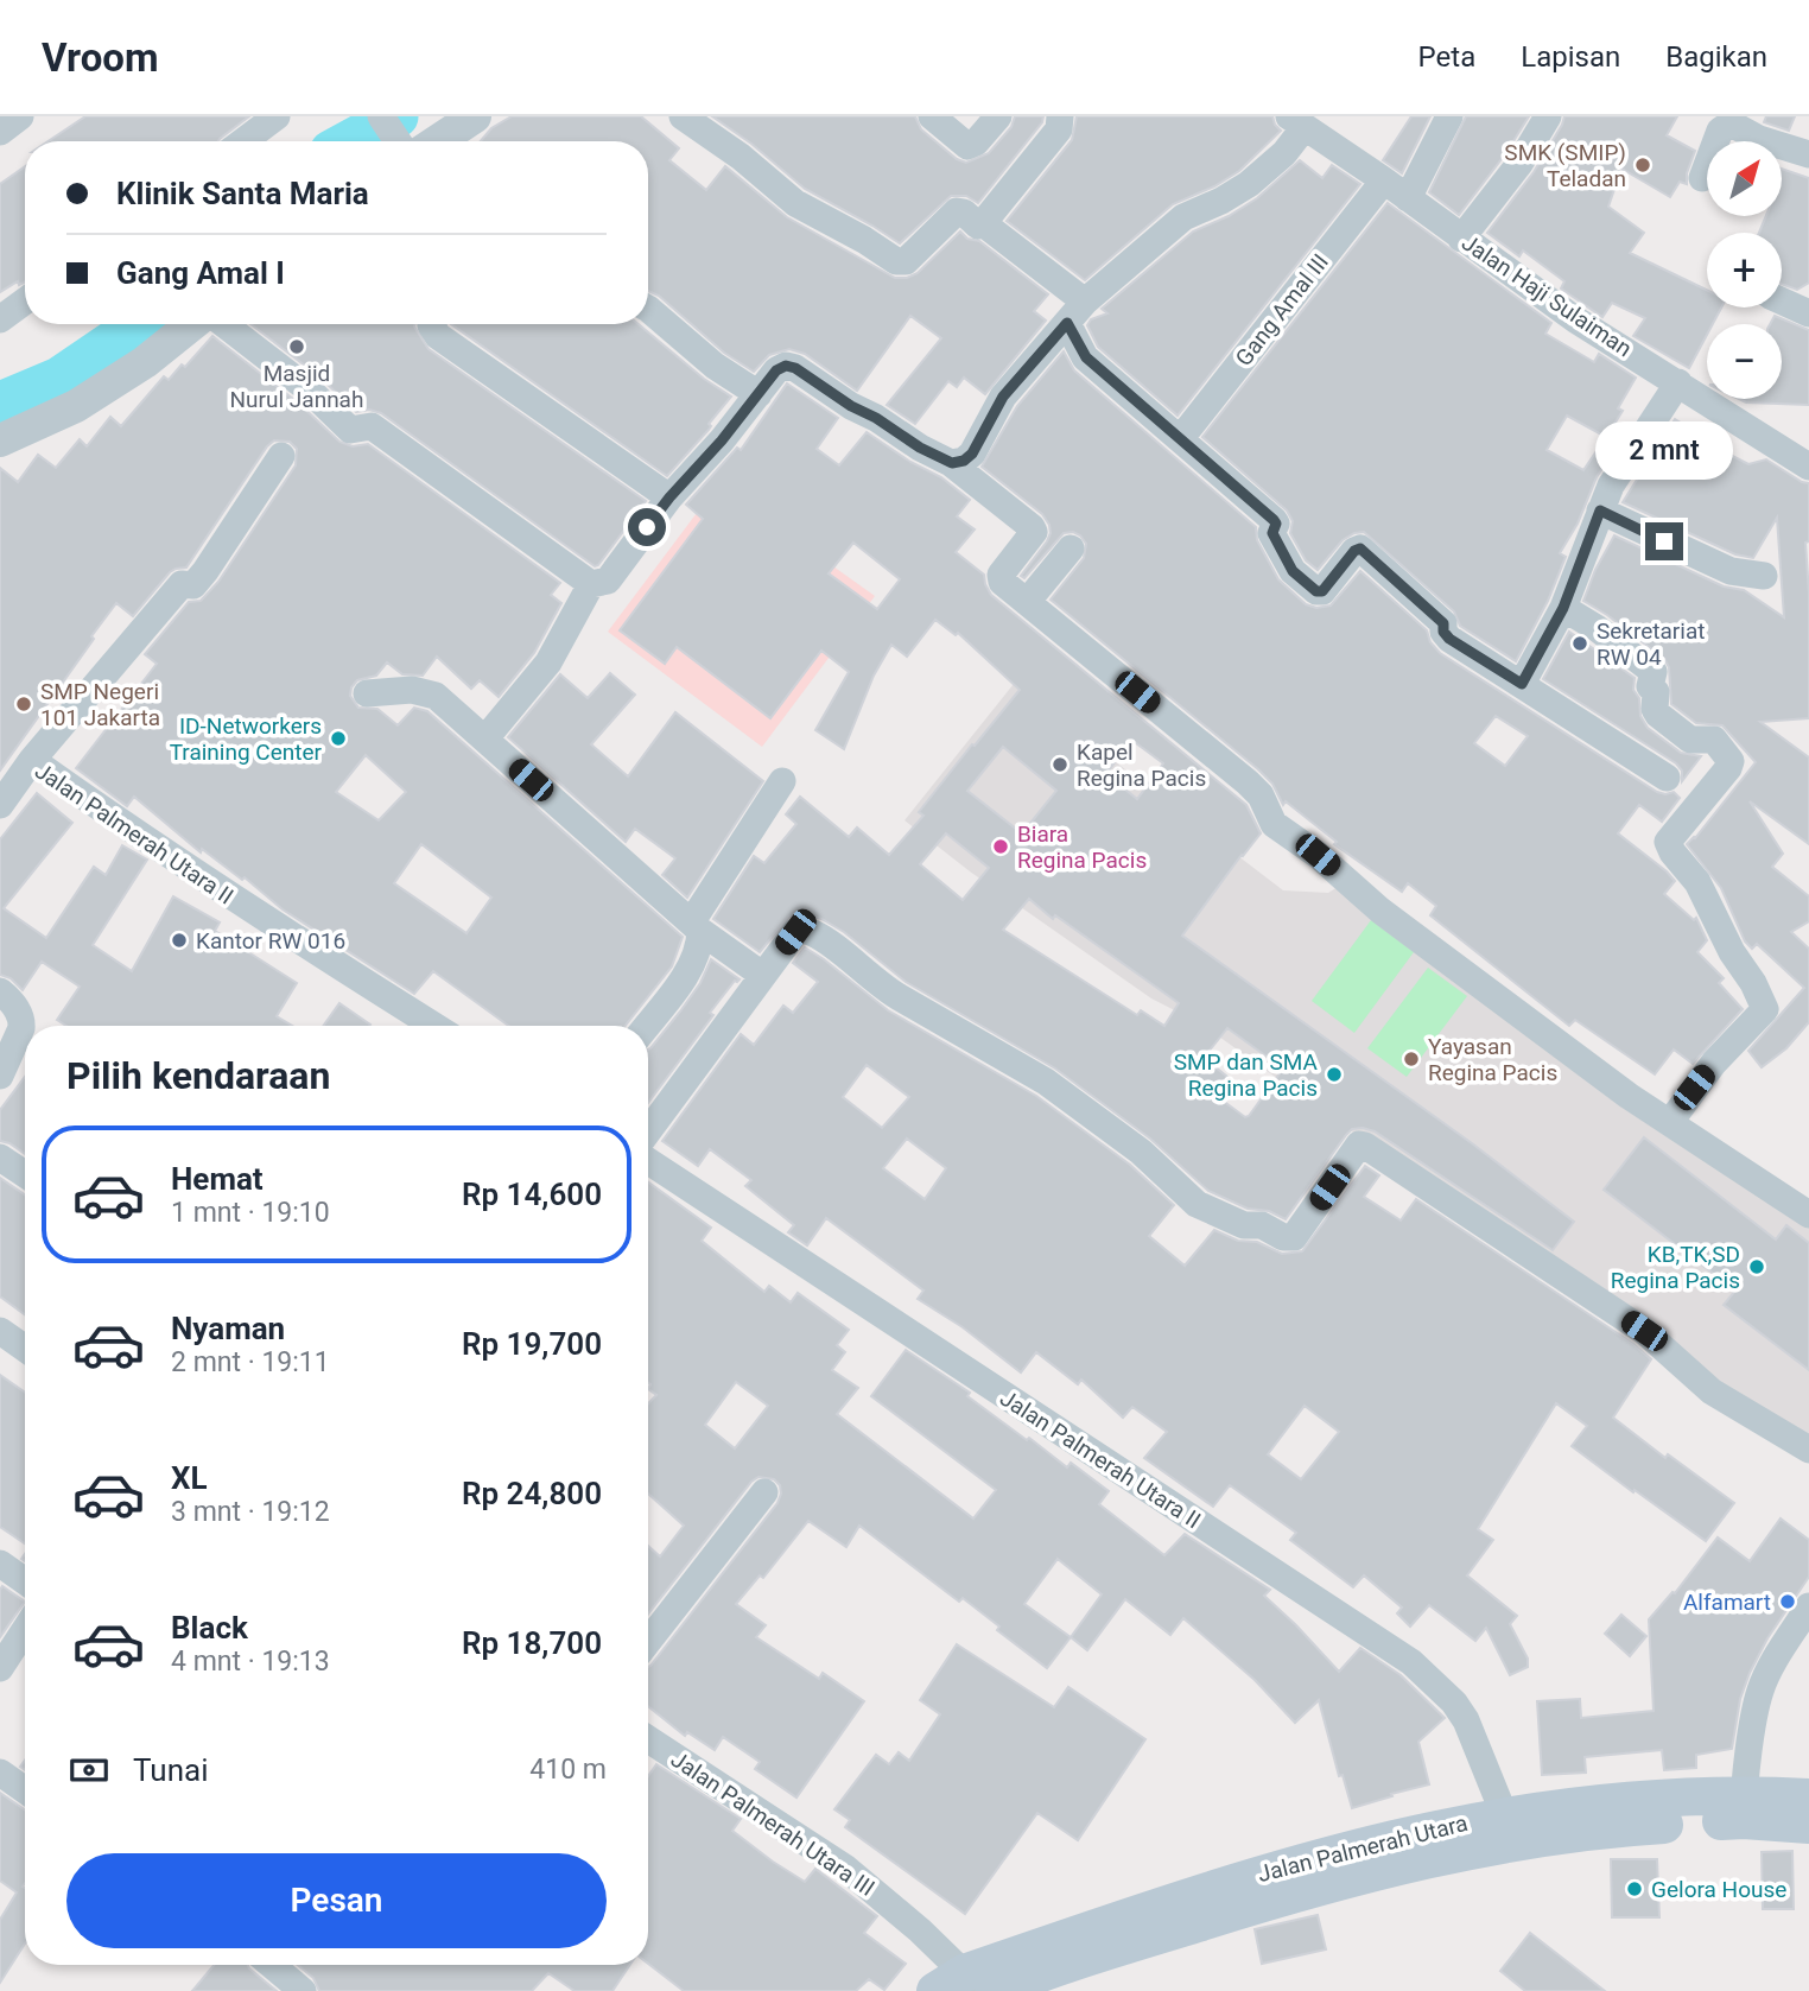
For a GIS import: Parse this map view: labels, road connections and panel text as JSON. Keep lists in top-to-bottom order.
{
  "streets": {
    "main road": ["Jalan Palmerah Utara"],
    "street": [
      "Jalan Haji Sulaiman",
      "Gang Amal III",
      "Jalan Palmerah Utara II",
      "Jalan Palmerah Utara III"
    ]
  },
  "crossings": [
    ["Jalan Haji Sulaiman", "Gang Amal III"],
    ["Jalan Palmerah Utara II", "Jalan Palmerah Utara"],
    ["Jalan Palmerah Utara III", "Jalan Palmerah Utara"]
  ],
  "places": [
    "SMK (SMIP) Teladan",
    "Masjid Nurul Jannah",
    "Sekretariat RW 04",
    "SMP Negeri 101 Jakarta",
    "ID-Networkers Training Center",
    "Kapel Regina Pacis",
    "Biara Regina Pacis",
    "Kantor RW 016",
    "Yayasan Regina Pacis",
    "SMP dan SMA Regina Pacis",
    "KB,TK,SD Regina Pacis",
    "Alfamart",
    "Gelora House"
  ],
  "north": "top right",
  "page": {
    "header": "Vroom",
    "nav": ["Peta", "Lapisan", "Bagikan"],
    "map_buttons": ["+", "−"],
    "banner": ["Klinik Santa Maria", "Gang Amal I"],
    "bubble": "2 mnt",
    "heading": "Pilih kendaraan",
    "list": [
      {
        "name": "Hemat",
        "note": "1 mnt · 19:10",
        "value": "Rp 14,600"
      },
      {
        "name": "Nyaman",
        "note": "2 mnt · 19:11",
        "value": "Rp 19,700"
      },
      {
        "name": "XL",
        "note": "3 mnt · 19:12",
        "value": "Rp 24,800"
      },
      {
        "name": "Black",
        "note": "4 mnt · 19:13",
        "value": "Rp 18,700"
      }
    ],
    "pay": ["Tunai", "410 m"],
    "buttons": "Pesan"
  }
}
